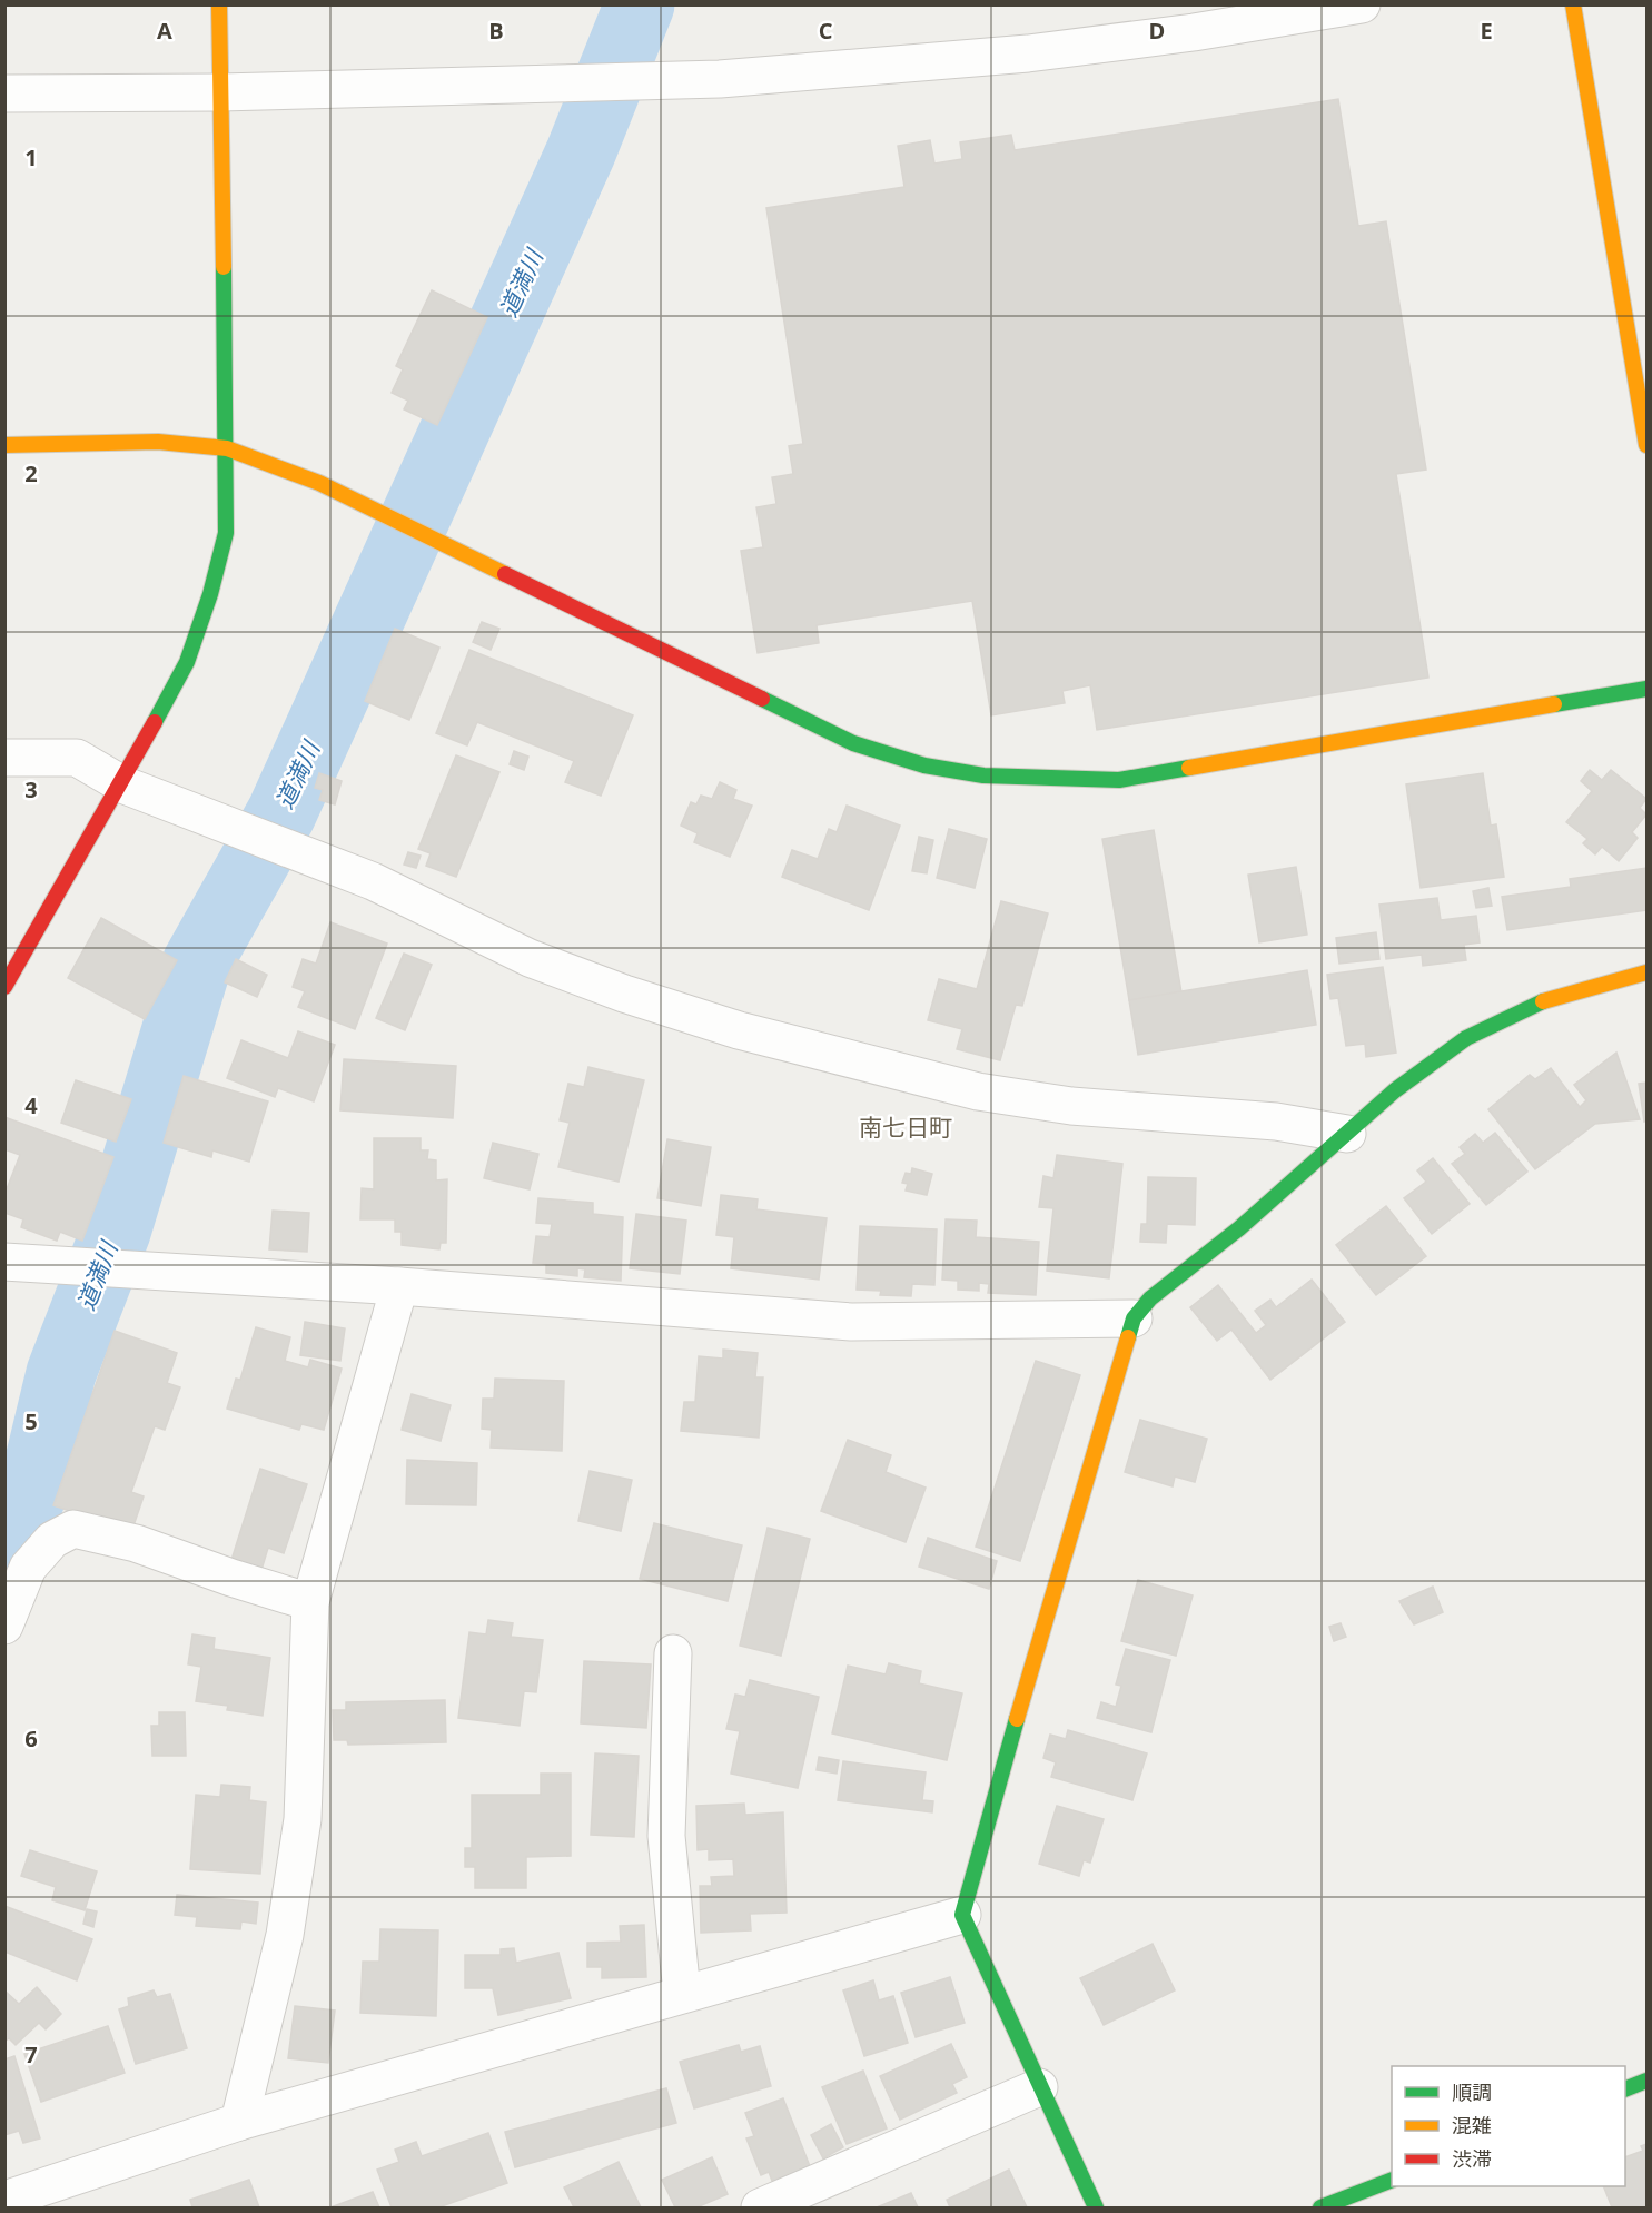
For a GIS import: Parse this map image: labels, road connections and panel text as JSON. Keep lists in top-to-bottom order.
{
  "districts": ["南七日町"],
  "water": ["道満川"],
  "legend": ["順調", "混雑", "渋滞"],
  "grid": {
    "columns": [
      "A",
      "B",
      "C",
      "D",
      "E"
    ],
    "rows": [
      "1",
      "2",
      "3",
      "4",
      "5",
      "6",
      "7"
    ]
  }
}
